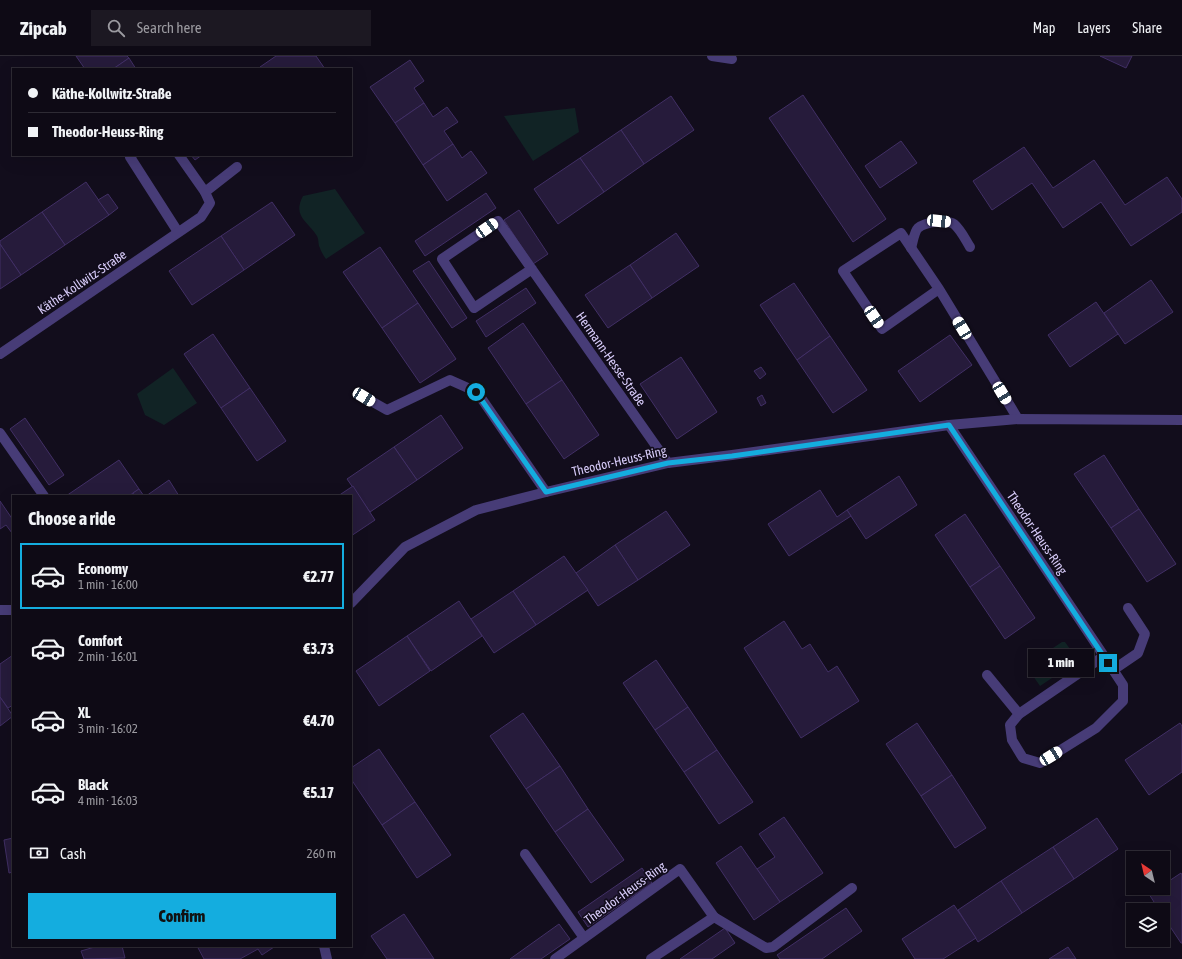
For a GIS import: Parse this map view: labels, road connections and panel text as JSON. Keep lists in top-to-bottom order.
{
  "streets": {
    "street": ["Käthe-Kollwitz-Straße", "Hermann-Hesse-Straße", "Theodor-Heuss-Ring"]
  },
  "crossings": [
    ["Hermann-Hesse-Straße", "Theodor-Heuss-Ring"]
  ],
  "north": "top left",
  "page": {
    "header": "Zipcab",
    "search": "Search here",
    "nav": ["Map", "Layers", "Share"],
    "banner": ["Käthe-Kollwitz-Straße", "Theodor-Heuss-Ring"],
    "heading": "Choose a ride",
    "list": [
      {
        "name": "Economy",
        "note": "1 min · 16:00",
        "value": "€2.77"
      },
      {
        "name": "Comfort",
        "note": "2 min · 16:01",
        "value": "€3.73"
      },
      {
        "name": "XL",
        "note": "3 min · 16:02",
        "value": "€4.70"
      },
      {
        "name": "Black",
        "note": "4 min · 16:03",
        "value": "€5.17"
      }
    ],
    "bubble": "1 min",
    "pay": ["Cash", "260 m"],
    "buttons": "Confirm"
  }
}
